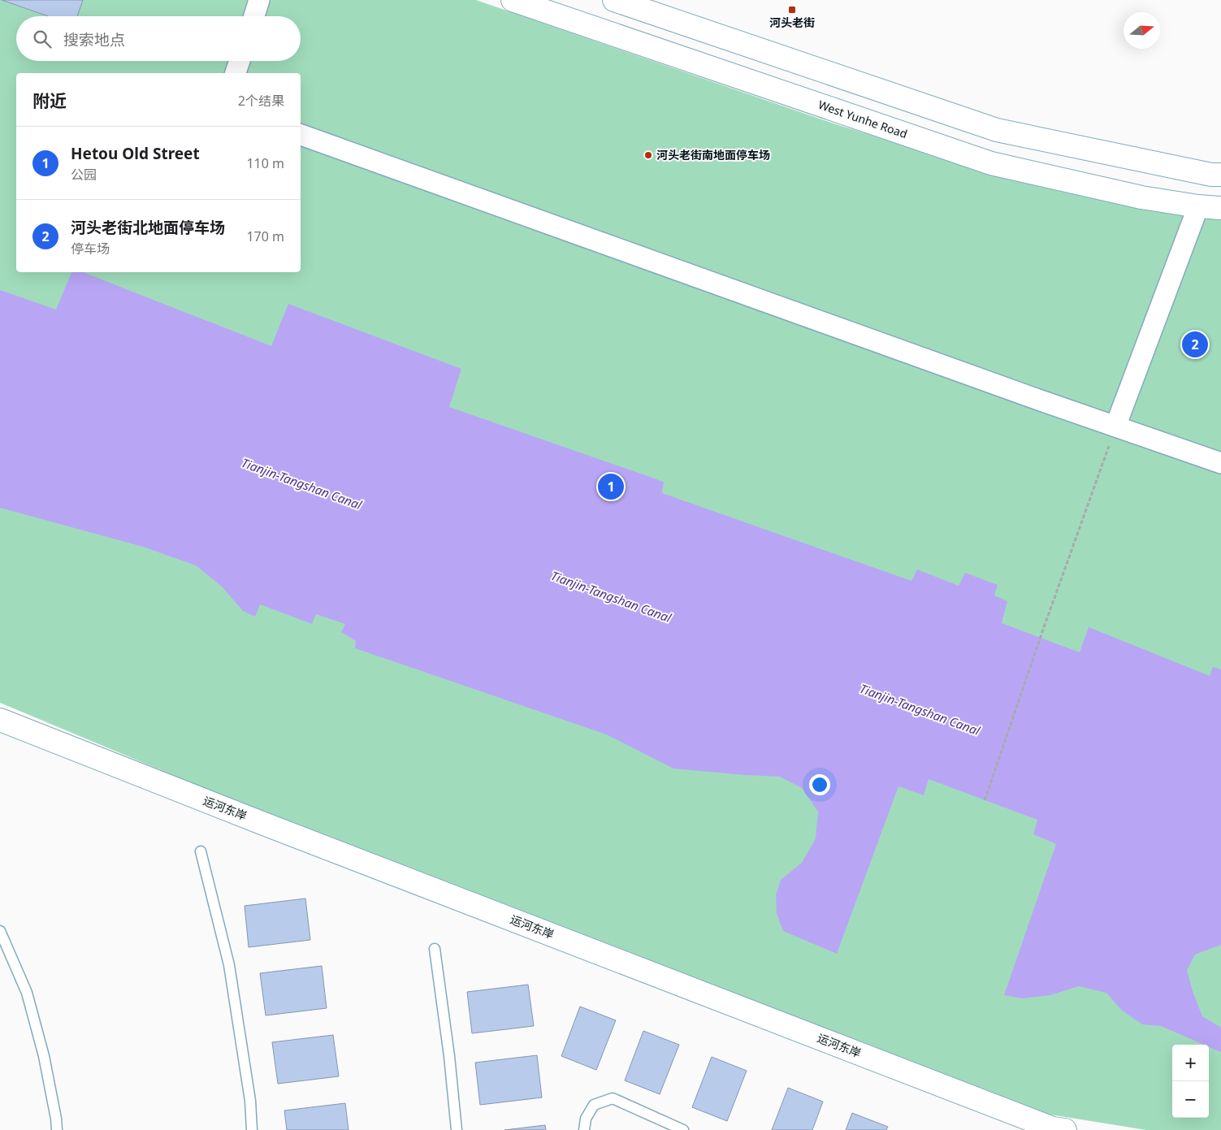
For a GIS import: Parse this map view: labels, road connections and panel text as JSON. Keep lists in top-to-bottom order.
{
  "streets": {
    "main road": ["West Yunhe Road", "运河东岸"]
  },
  "water": ["Tianjin-Tangshan Canal"],
  "places": {
    "transit": ["河头老街"],
    "other": ["河头老街南地面停车场"]
  },
  "north": "right",
  "page": {
    "search": "搜索地点",
    "heading": ["附近", "2个结果"],
    "list": [
      {
        "mark": "1",
        "name": "Hetou Old Street",
        "note": "公园",
        "value": "110 m"
      },
      {
        "mark": "2",
        "name": "河头老街北地面停车场",
        "note": "停车场",
        "value": "170 m"
      }
    ],
    "pins": ["2", "1"],
    "map_buttons": ["+", "−"]
  }
}
